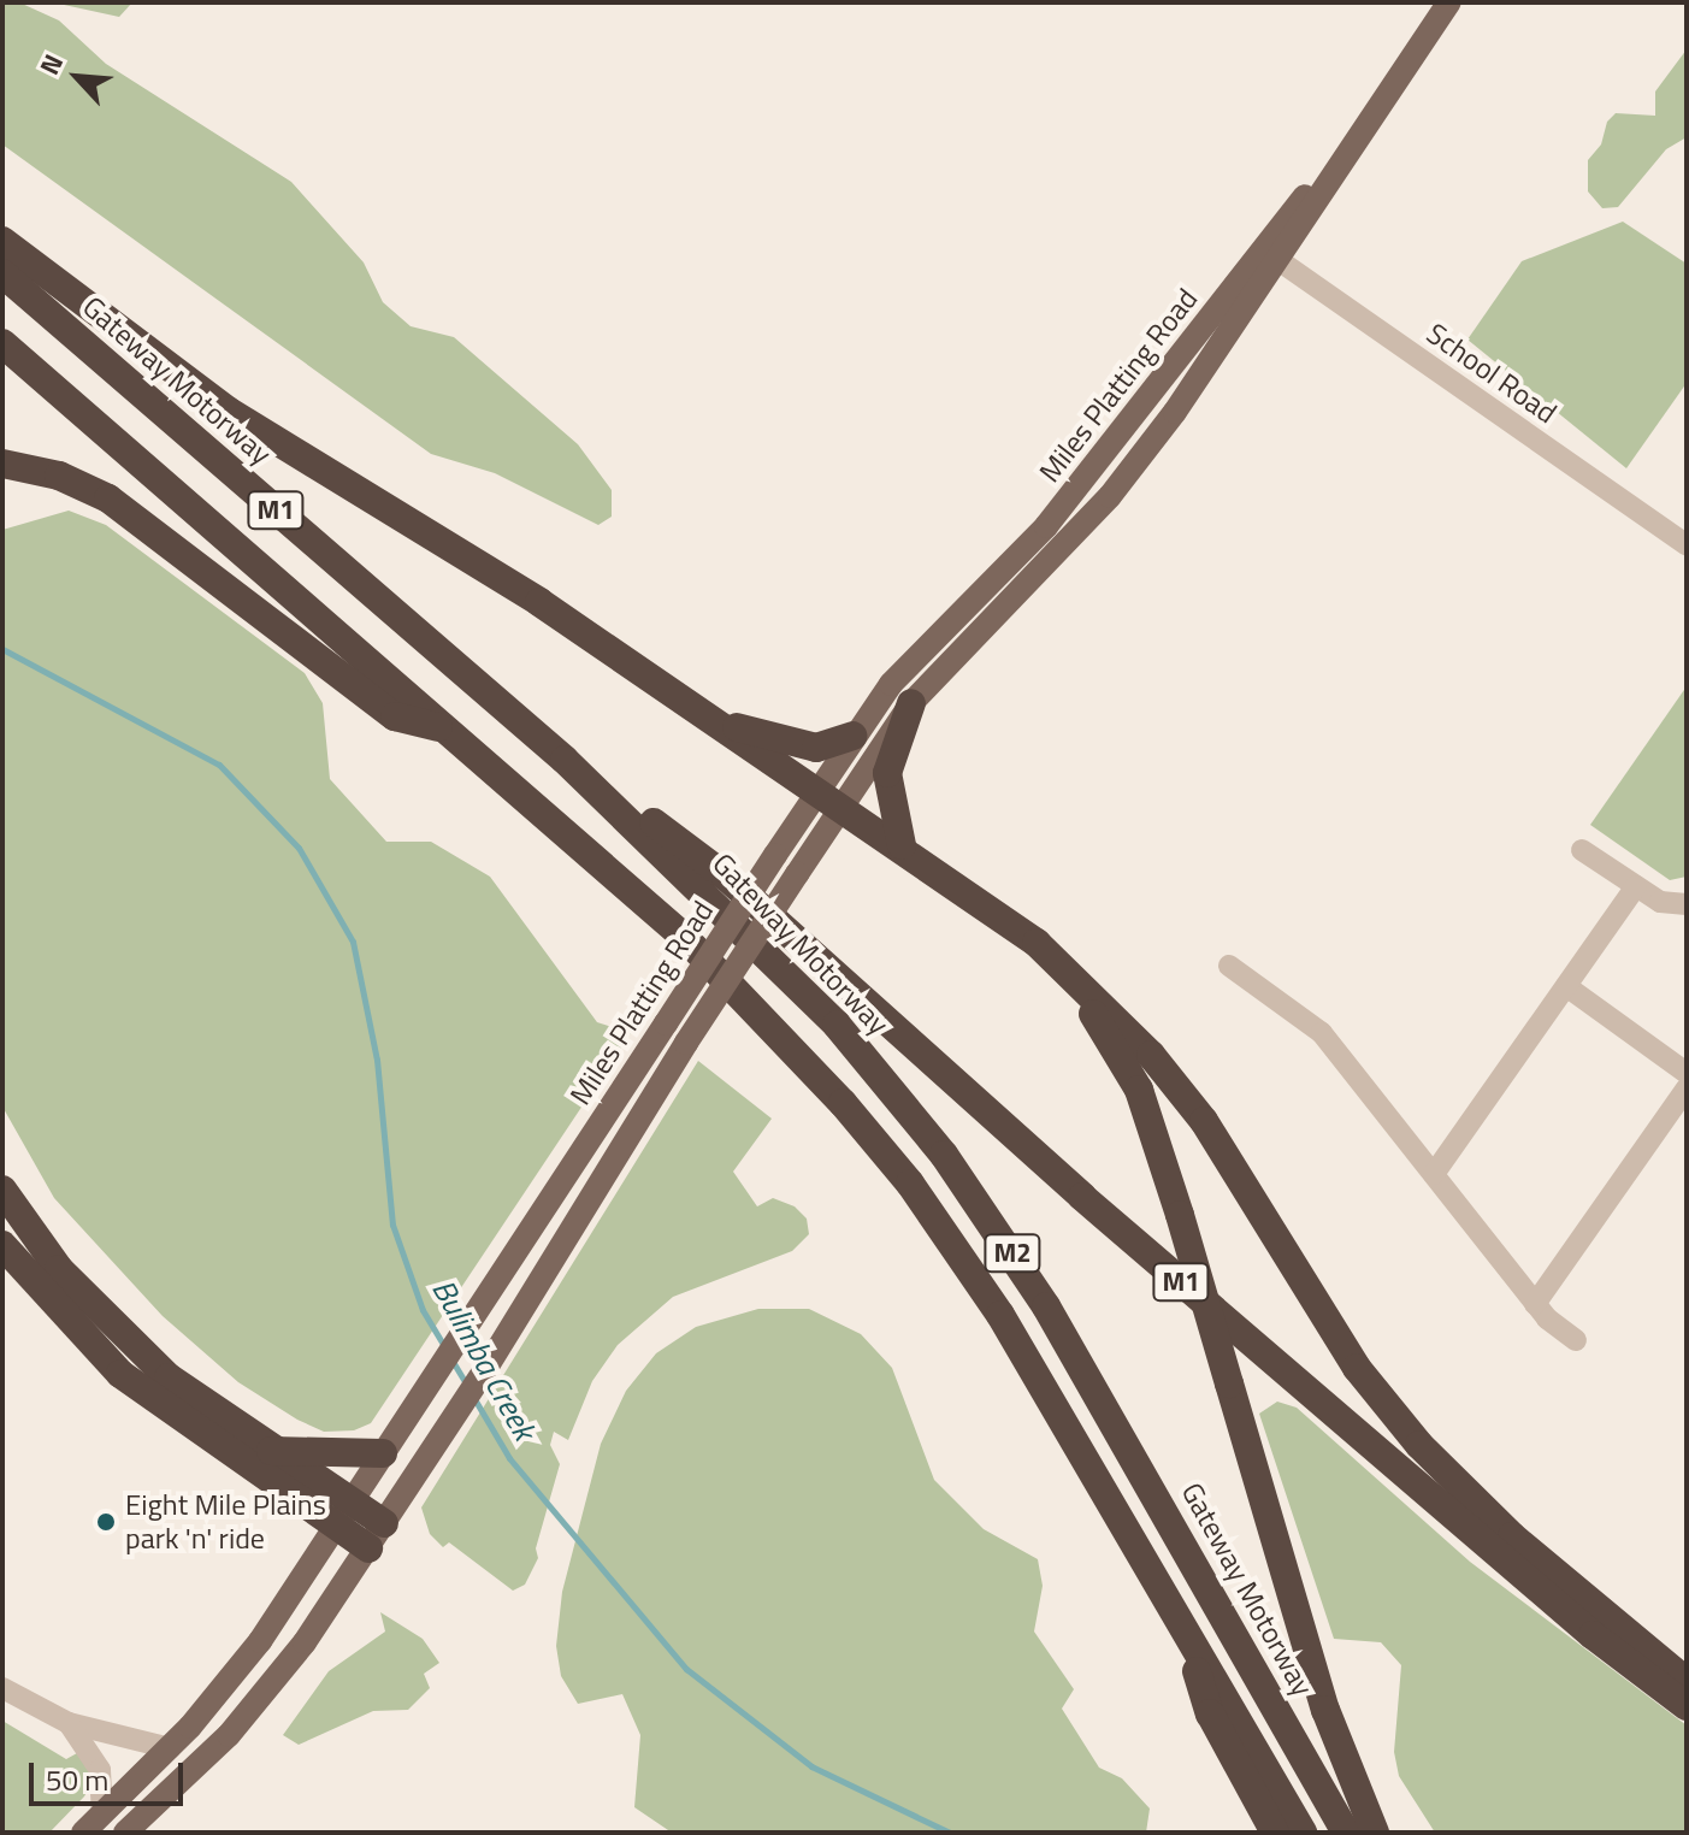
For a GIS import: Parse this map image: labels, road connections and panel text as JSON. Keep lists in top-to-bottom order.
{
  "streets": {
    "highway": ["Gateway Motorway", "M1", "M2"],
    "main road": ["Miles Platting Road"],
    "street": ["School Road"]
  },
  "crossings": [
    ["School Road", "Miles Platting Road"],
    ["Gateway Motorway", "M1"]
  ],
  "water": ["Bulimba Creek"],
  "places": ["Eight Mile Plains park 'n' ride"],
  "scale_bar": "50 m",
  "north": "top left"
}
